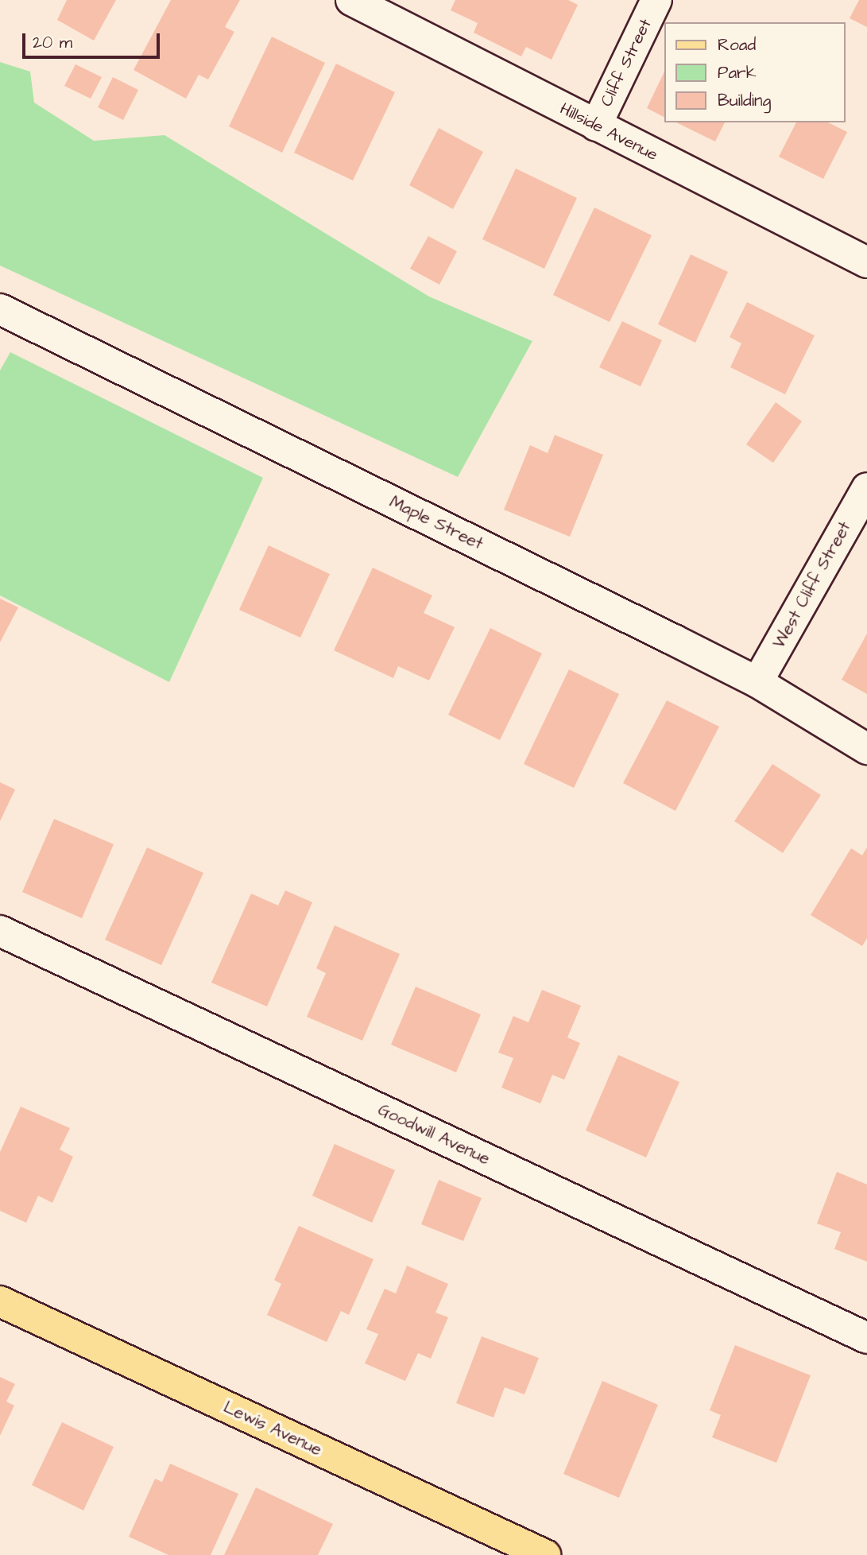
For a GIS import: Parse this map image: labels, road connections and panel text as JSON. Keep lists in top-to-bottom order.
{
  "streets": {
    "main road": ["Lewis Avenue"],
    "street": [
      "Cliff Street",
      "Hillside Avenue",
      "Maple Street",
      "West Cliff Street",
      "Goodwill Avenue"
    ]
  },
  "crossings": [
    ["Cliff Street", "Hillside Avenue"],
    ["Maple Street", "West Cliff Street"]
  ],
  "legend": ["Road", "Park", "Building"],
  "scale_bar": "20 m"
}
